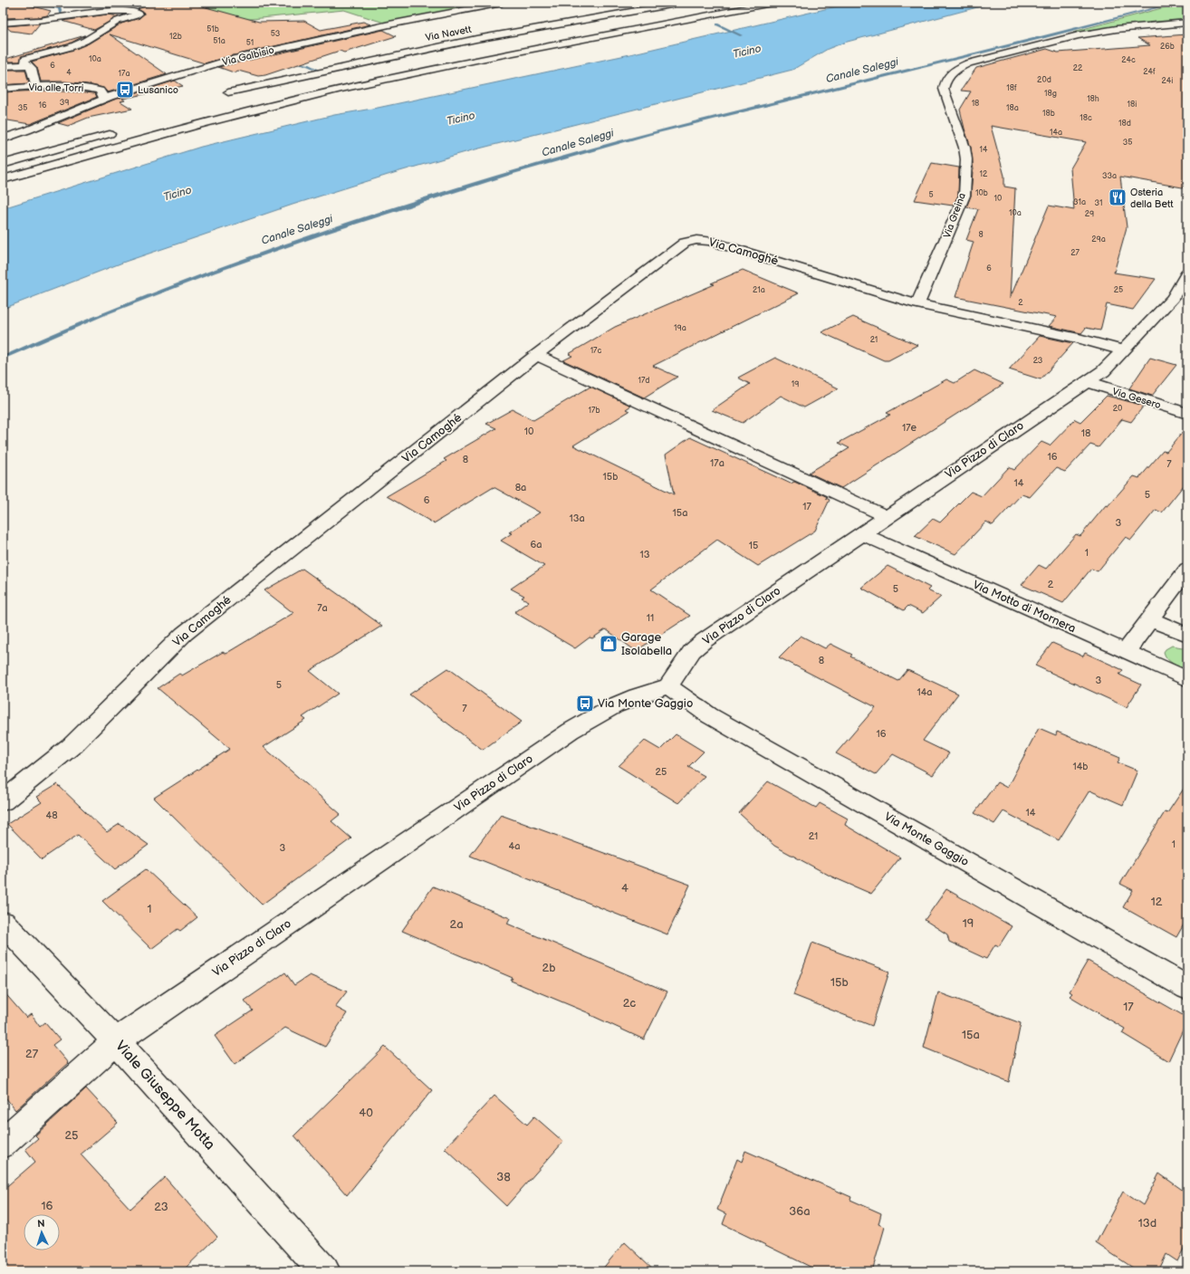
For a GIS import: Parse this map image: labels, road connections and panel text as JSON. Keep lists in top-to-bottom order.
{
  "streets": {
    "main road": [
      "Via Navett",
      "Via Galbisio",
      "Via alle Torri",
      "Via Greina",
      "Via Camoghé",
      "Via Gesero",
      "Via Pizzo di Claro",
      "Via Motto di Mornera",
      "Via Monte Gaggio",
      "Viale Giuseppe Motta"
    ]
  },
  "crossings": [
    ["Via Galbisio", "Via alle Torri"],
    ["Via Greina", "Via Camoghé"],
    ["Via Gesero", "Via Pizzo di Claro"],
    ["Via Pizzo di Claro", "Via Motto di Mornera"],
    ["Via Pizzo di Claro", "Via Monte Gaggio"],
    ["Via Pizzo di Claro", "Viale Giuseppe Motta"]
  ],
  "water": ["Ticino", "Canale Saleggi"],
  "places": {
    "bus stop": ["Lusanico", "Via Monte Gaggio"],
    "restaurant": ["Osteria della Bett"],
    "shop": ["Garage Isolabella"]
  },
  "house_numbers": [
    "51b",
    "53",
    "12b",
    "51a",
    "51",
    "26b",
    "10a",
    "24c",
    "6",
    "22",
    "24f",
    "4",
    "17a",
    "20d",
    "24i",
    "18f",
    "18g",
    "18h",
    "39",
    "18",
    "18i",
    "16",
    "35",
    "18a",
    "18b",
    "18c",
    "18d",
    "14a",
    "35",
    "14",
    "12",
    "33a",
    "10b",
    "5",
    "10",
    "31a",
    "31",
    "10a",
    "29",
    "8",
    "29a",
    "27",
    "6",
    "21a",
    "25",
    "2",
    "19a",
    "21",
    "17c",
    "23",
    "17d",
    "19",
    "20",
    "17b",
    "17e",
    "10",
    "18",
    "16",
    "8",
    "17a",
    "7",
    "15b",
    "14",
    "8a",
    "5",
    "6",
    "17",
    "15a",
    "13a",
    "3",
    "6a",
    "15",
    "1",
    "13",
    "2",
    "5",
    "7a",
    "11",
    "8",
    "3",
    "5",
    "14a",
    "7",
    "16",
    "14b",
    "25",
    "14",
    "48",
    "21",
    "1",
    "4a",
    "3",
    "4",
    "12",
    "1",
    "19",
    "2a",
    "2b",
    "15b",
    "2c",
    "17",
    "15a",
    "27",
    "40",
    "25",
    "38",
    "16",
    "23",
    "36a",
    "13d"
  ],
  "north": "top"
}
